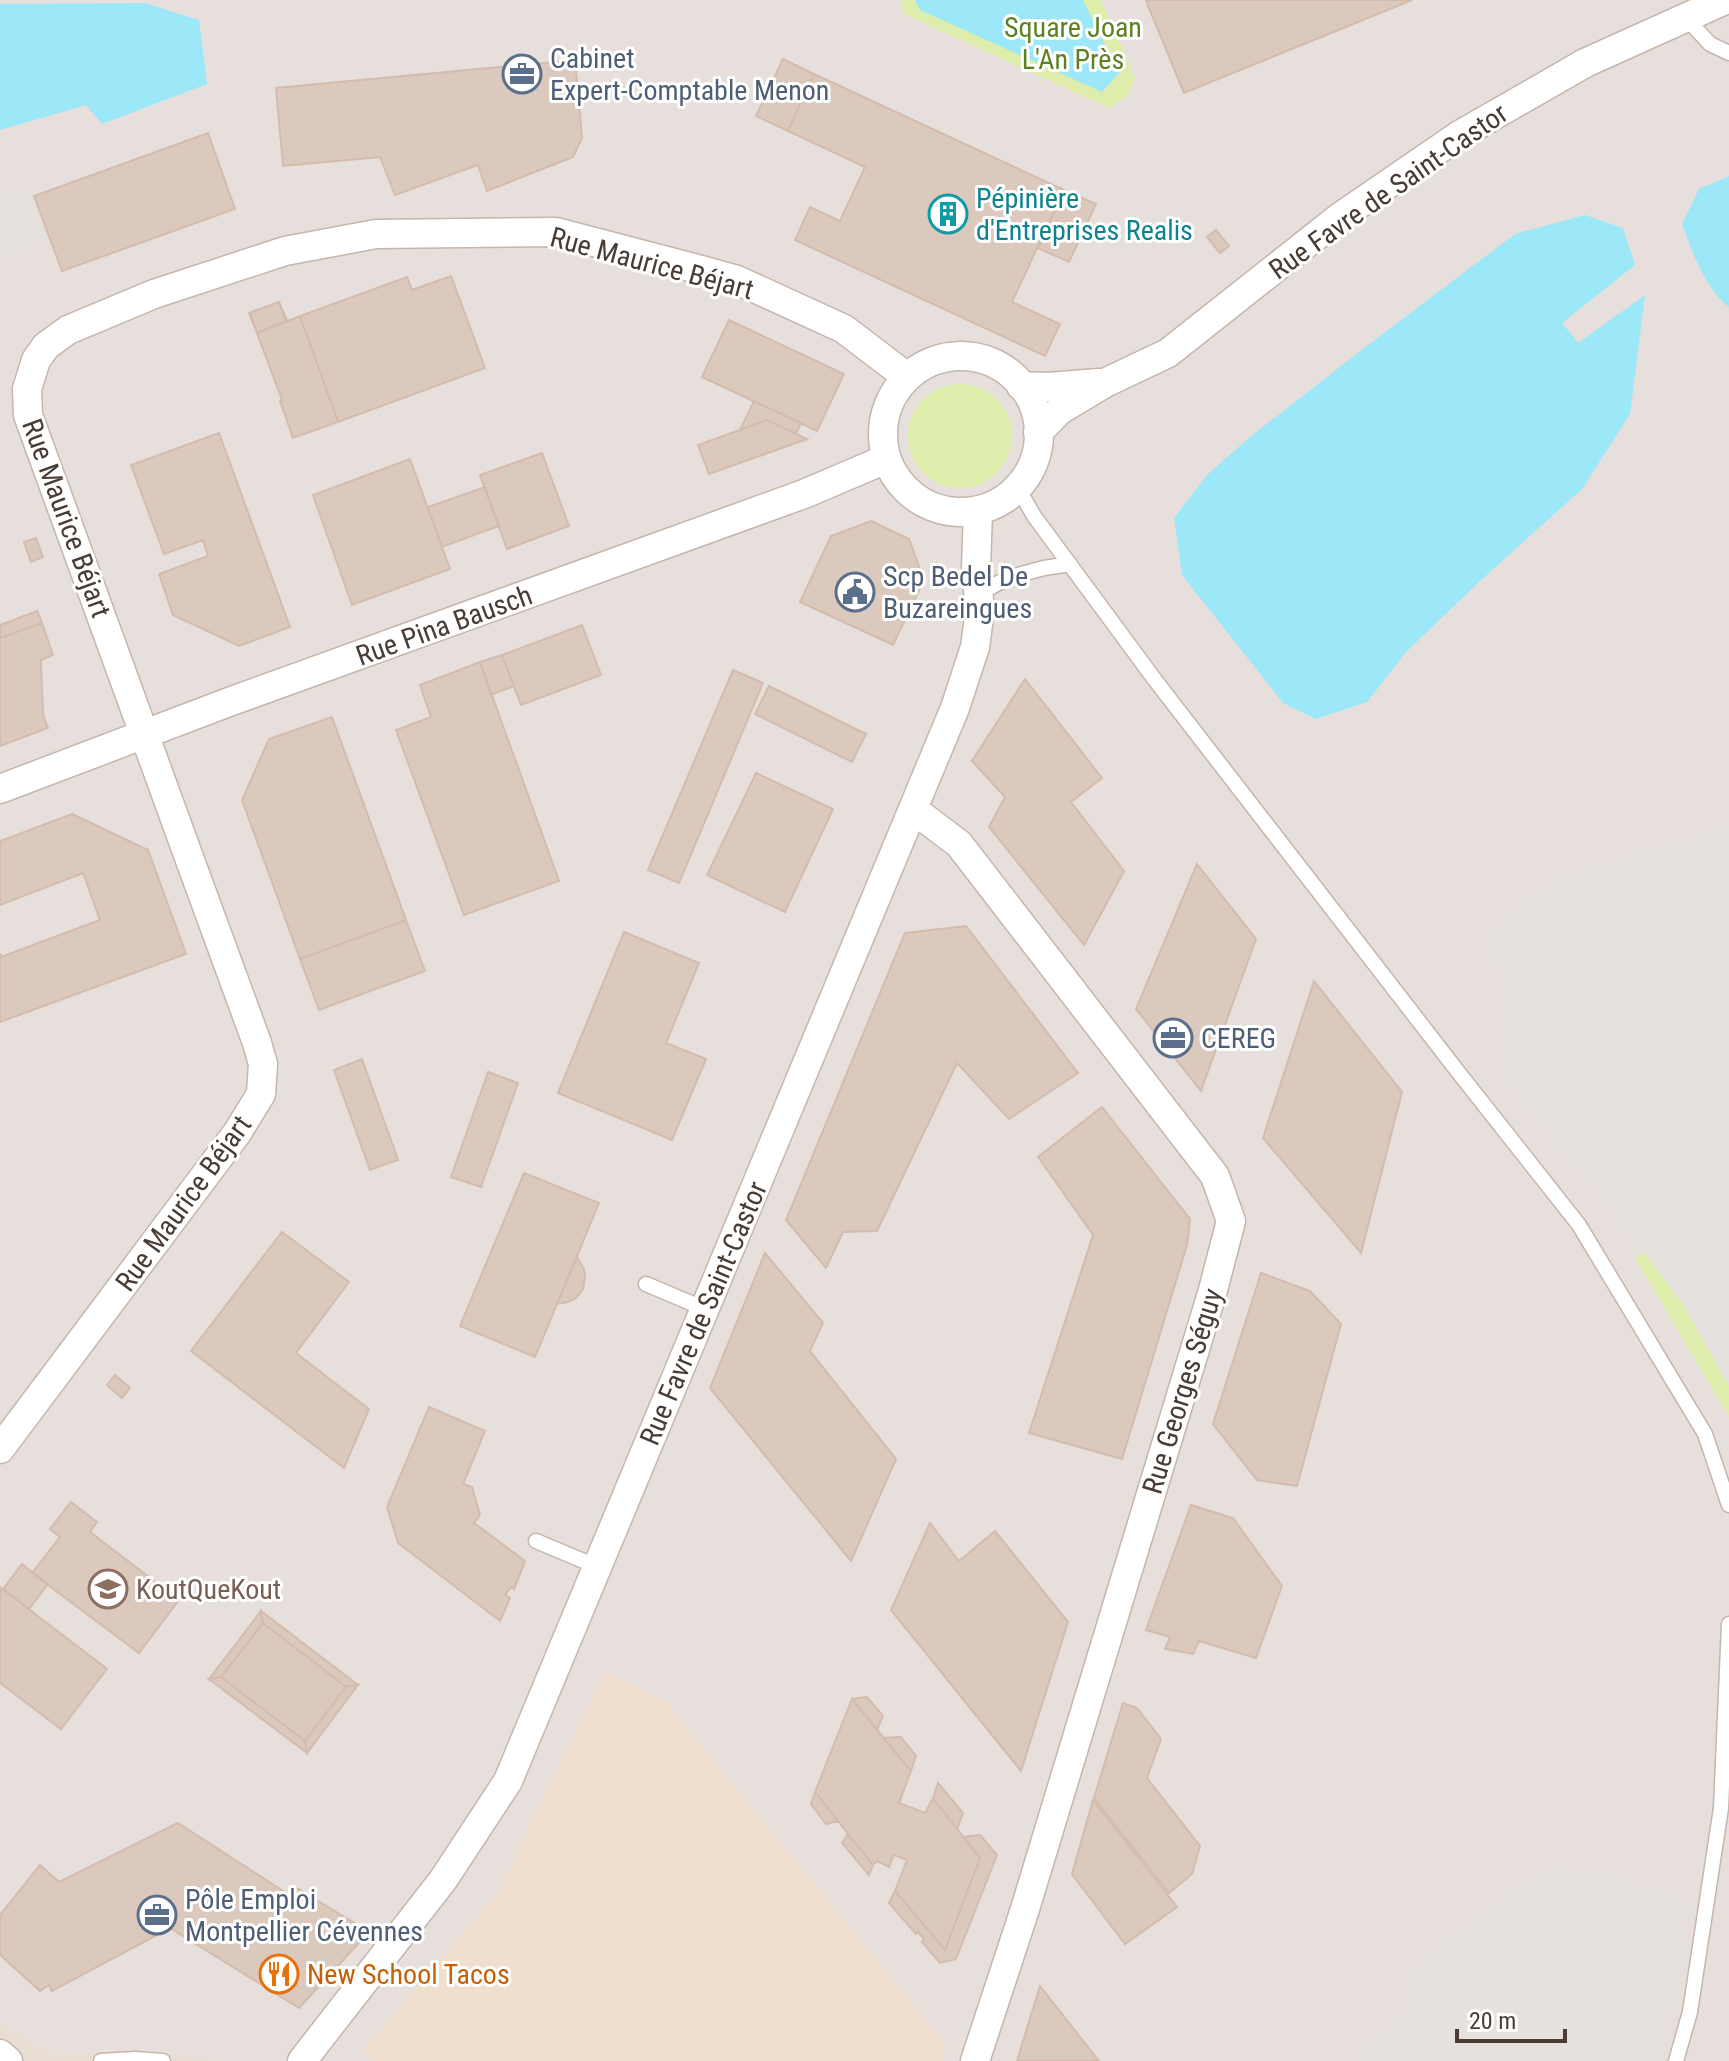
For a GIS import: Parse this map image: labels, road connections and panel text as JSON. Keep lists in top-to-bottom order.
{
  "streets": {
    "street": [
      "Rue Favre de Saint-Castor",
      "Rue Maurice Béjart",
      "Rue Pina Bausch",
      "Rue Georges Séguy"
    ]
  },
  "crossings": [
    ["Rue Favre de Saint-Castor", "Rue Maurice Béjart"],
    ["Rue Favre de Saint-Castor", "Rue Pina Bausch"],
    ["Rue Favre de Saint-Castor", "Rue Georges Séguy"],
    ["Rue Maurice Béjart", "Rue Pina Bausch"]
  ],
  "parks": ["Square Joan L'An Près"],
  "places": {
    "office": ["Cabinet Expert-Comptable Menon", "CEREG", "Pôle Emploi Montpellier Cévennes"],
    "building": ["Pépinière d'Entreprises Realis"],
    "public building": ["Scp Bedel De Buzareingues"],
    "school or university": ["KoutQueKout"],
    "restaurant": ["New School Tacos"]
  },
  "scale_bar": "20 m"
}
